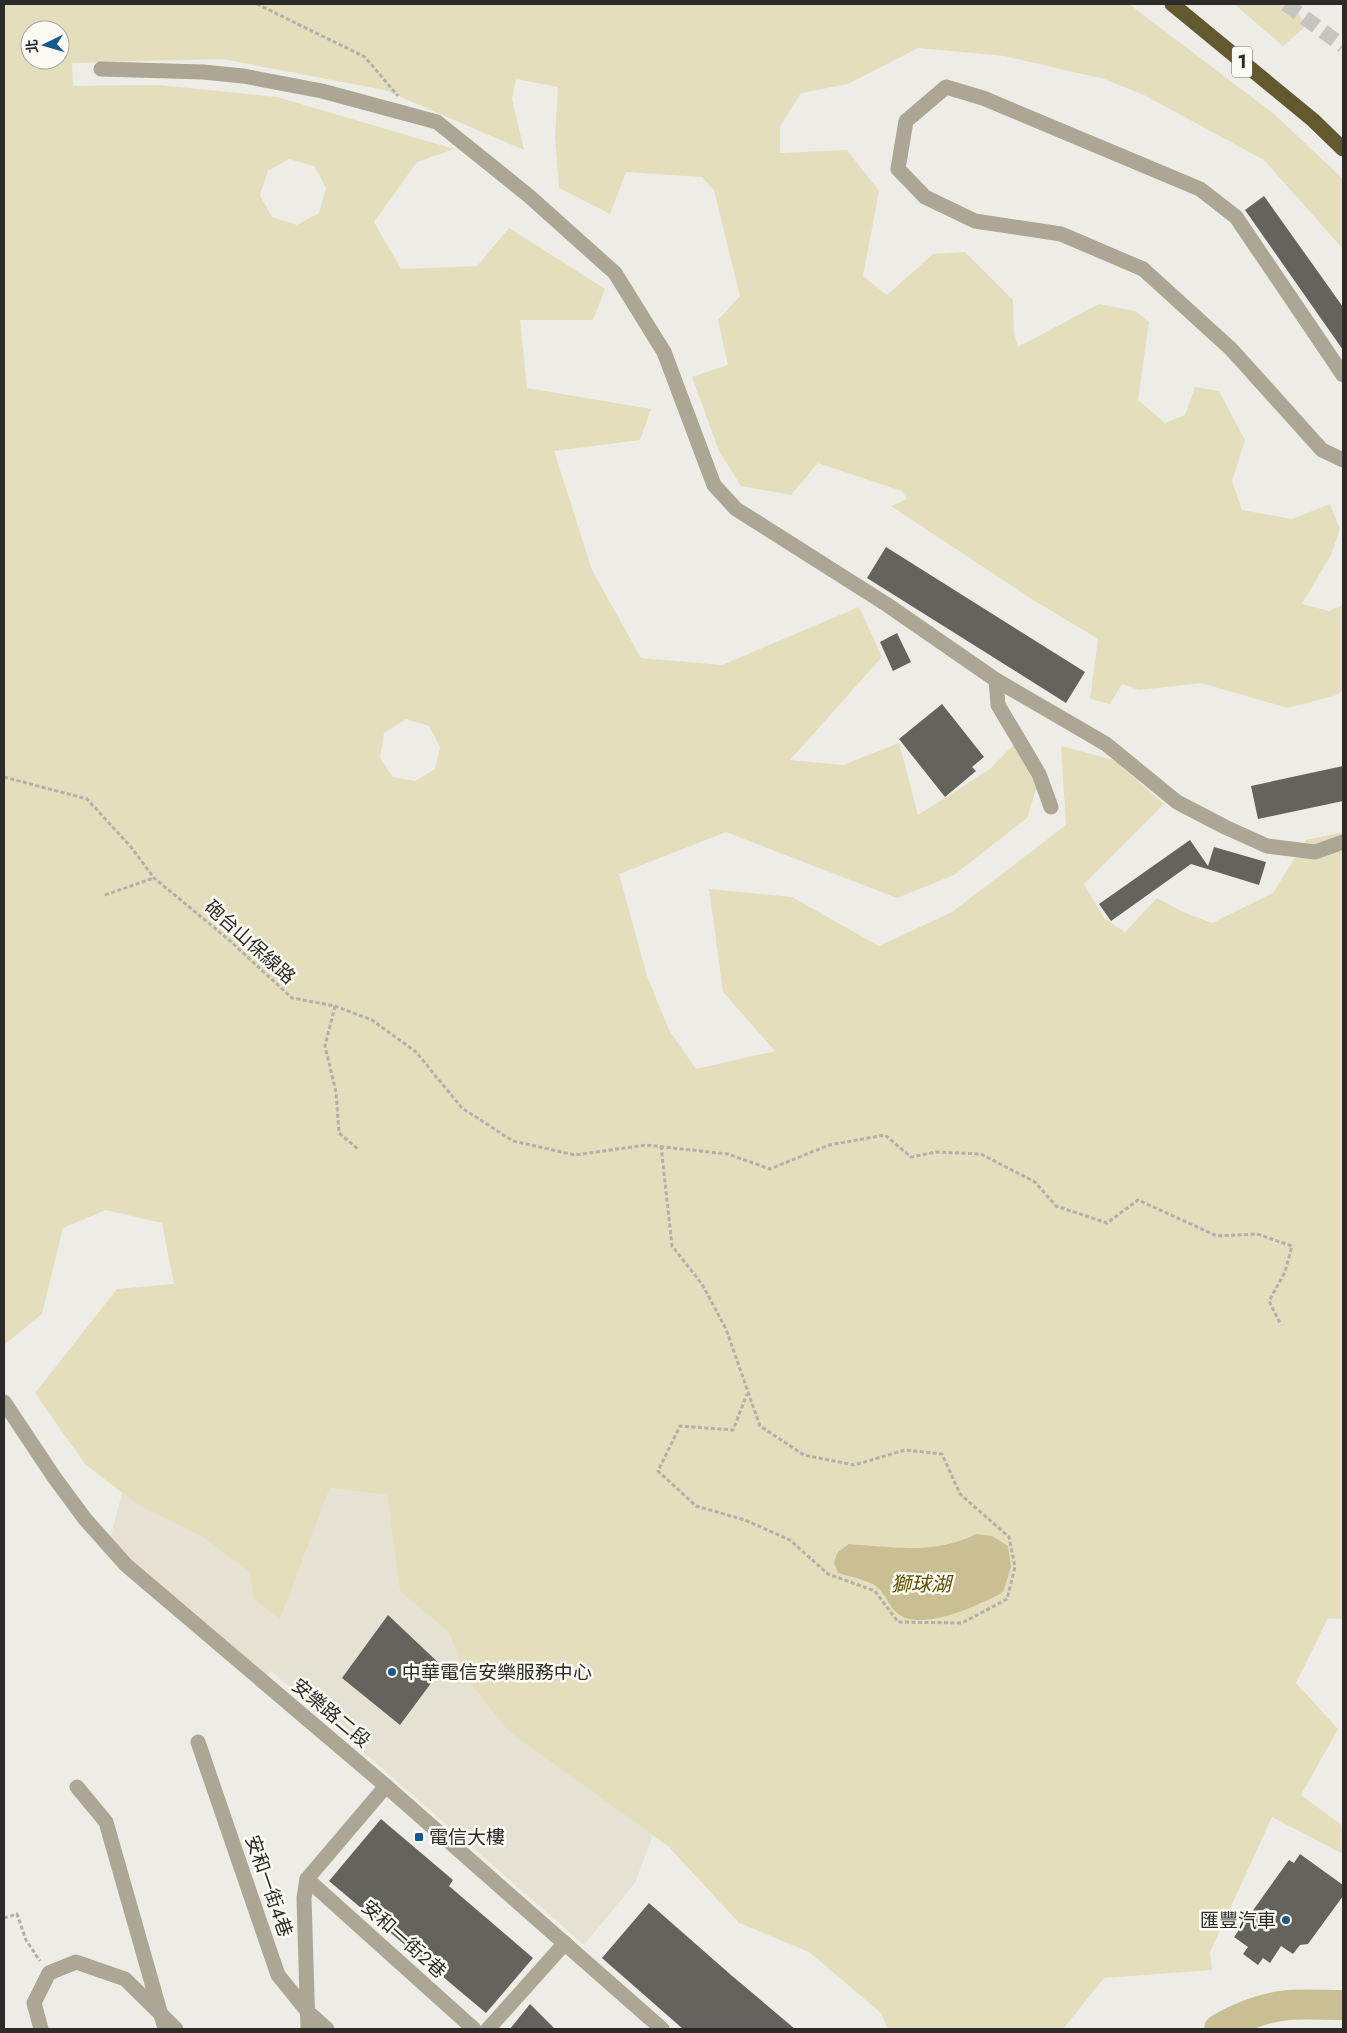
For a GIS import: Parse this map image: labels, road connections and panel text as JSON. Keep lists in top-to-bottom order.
{
  "streets": {
    "highway": ["1"],
    "street": ["安樂路二段", "安和一街4巷", "安和一街2巷"],
    "path": ["砲台山保線路"]
  },
  "water": ["獅球湖"],
  "places": {
    "other": ["中華電信安樂服務中心", "匯豐汽車"],
    "transit": ["電信大樓"]
  },
  "north": "left"
}
